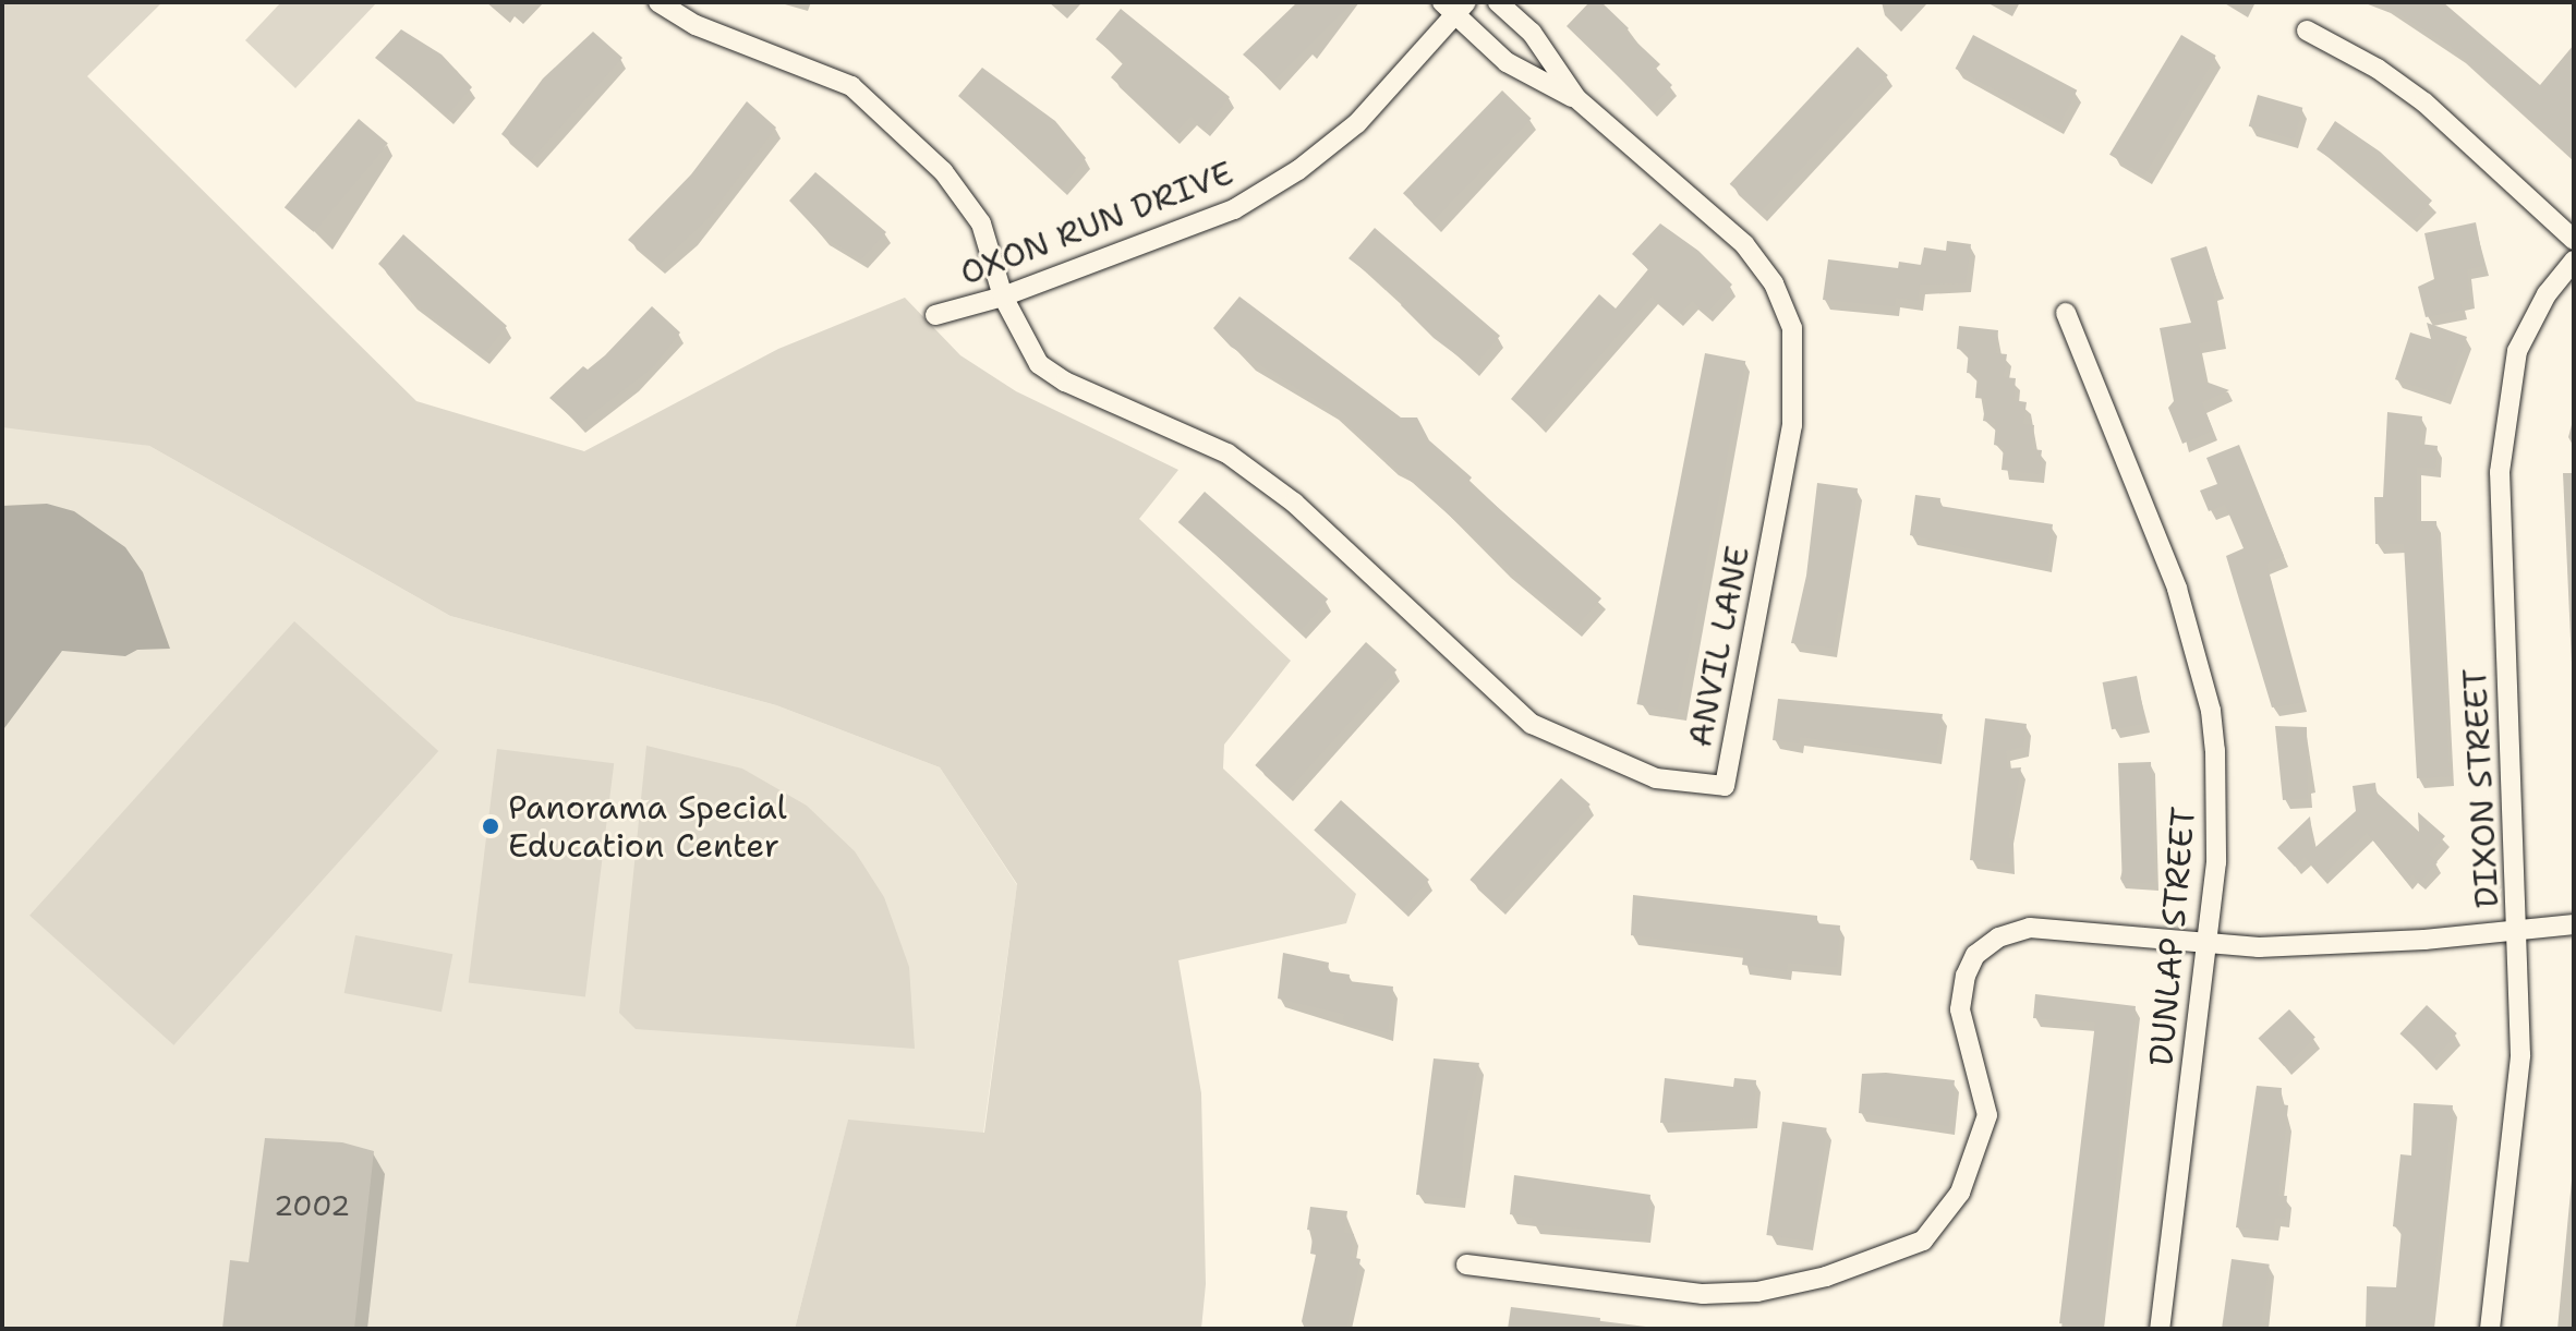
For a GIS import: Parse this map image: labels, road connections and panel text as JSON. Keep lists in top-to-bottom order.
{
  "streets": {
    "street": [
      "OXON RUN DRIVE",
      "ANVIL LANE",
      "DIXON STREET",
      "DUNLAP STREET"
    ]
  },
  "crossings": [
    ["OXON RUN DRIVE", "ANVIL LANE"]
  ],
  "places": ["Panorama Special Education Center"],
  "house_numbers": ["2002"]
}
